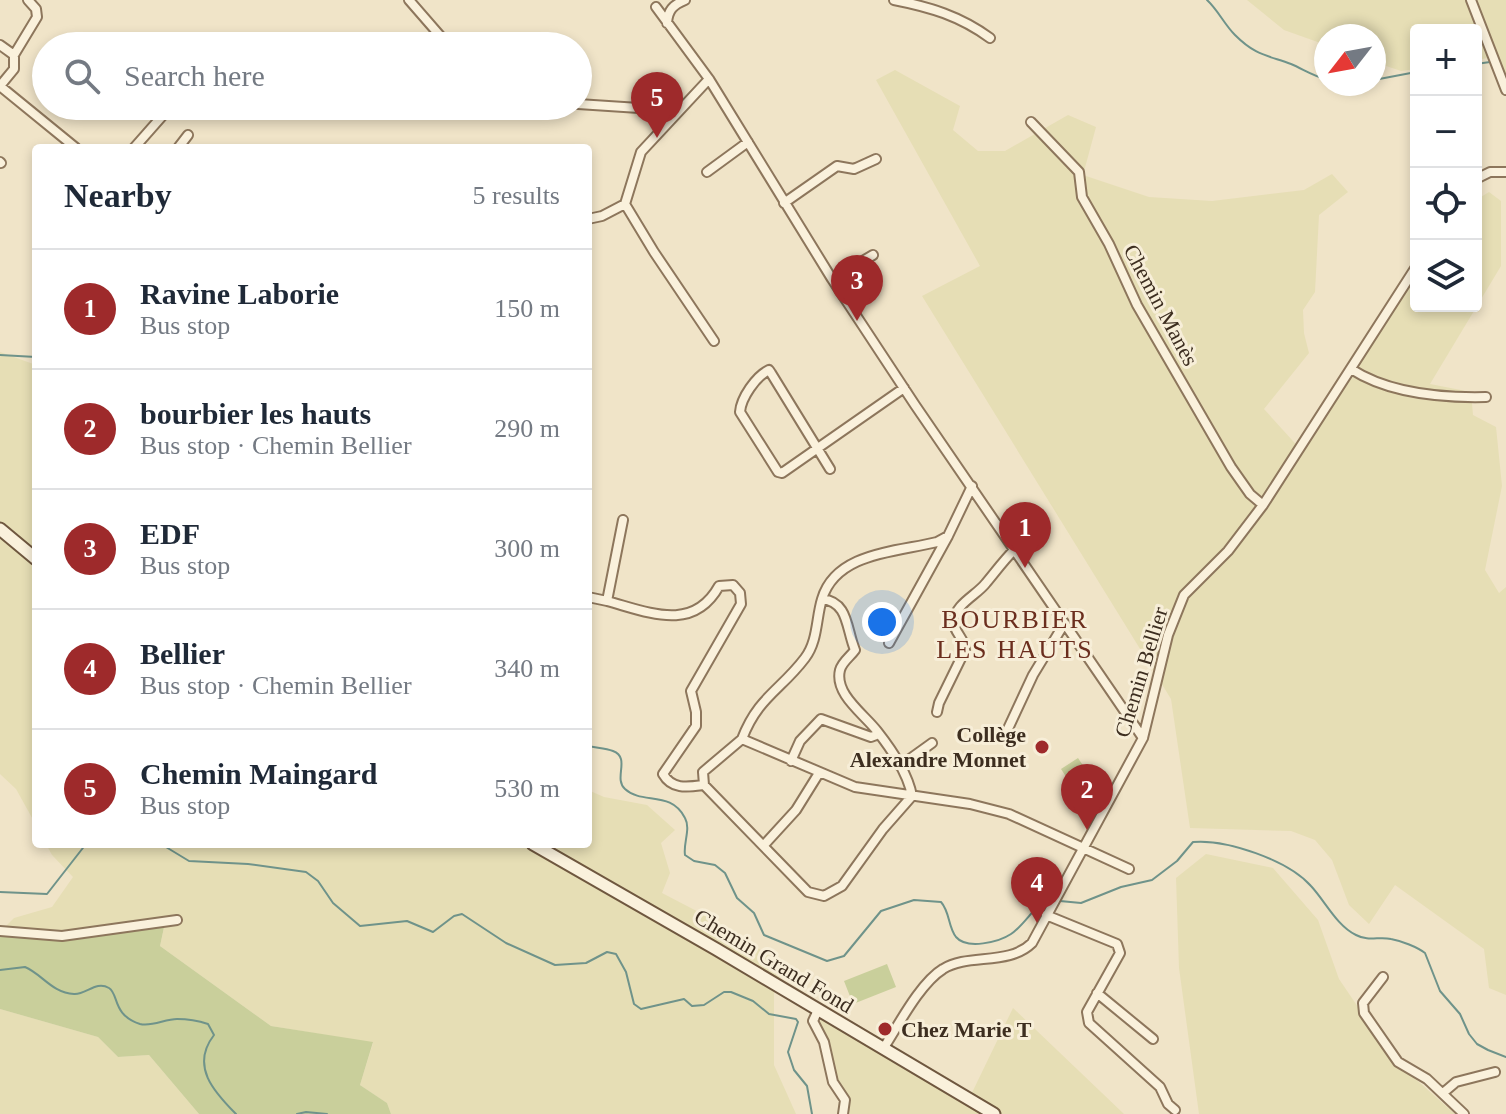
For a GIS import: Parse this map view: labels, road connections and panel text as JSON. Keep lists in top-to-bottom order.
{
  "streets": {
    "street": ["Chemin Manès", "Chemin Bellier", "Chemin Grand Fond"]
  },
  "crossings": [
    ["Chemin Manès", "Chemin Bellier"],
    ["Chemin Bellier", "Chemin Grand Fond"]
  ],
  "districts": ["BOURBIER LES HAUTS"],
  "places": ["Collège Alexandre Monnet", "Chez Marie T"],
  "north": "bottom left",
  "page": {
    "map_buttons": ["+", "−"],
    "search": "Search here",
    "pins": [
      "5",
      "3",
      "1",
      "2",
      "4"
    ],
    "heading": ["Nearby", "5 results"],
    "list": [
      {
        "mark": "1",
        "name": "Ravine Laborie",
        "note": "Bus stop",
        "value": "150 m"
      },
      {
        "mark": "2",
        "name": "bourbier les hauts",
        "note": "Bus stop · Chemin Bellier",
        "value": "290 m"
      },
      {
        "mark": "3",
        "name": "EDF",
        "note": "Bus stop",
        "value": "300 m"
      },
      {
        "mark": "4",
        "name": "Bellier",
        "note": "Bus stop · Chemin Bellier",
        "value": "340 m"
      },
      {
        "mark": "5",
        "name": "Chemin Maingard",
        "note": "Bus stop",
        "value": "530 m"
      }
    ]
  }
}
